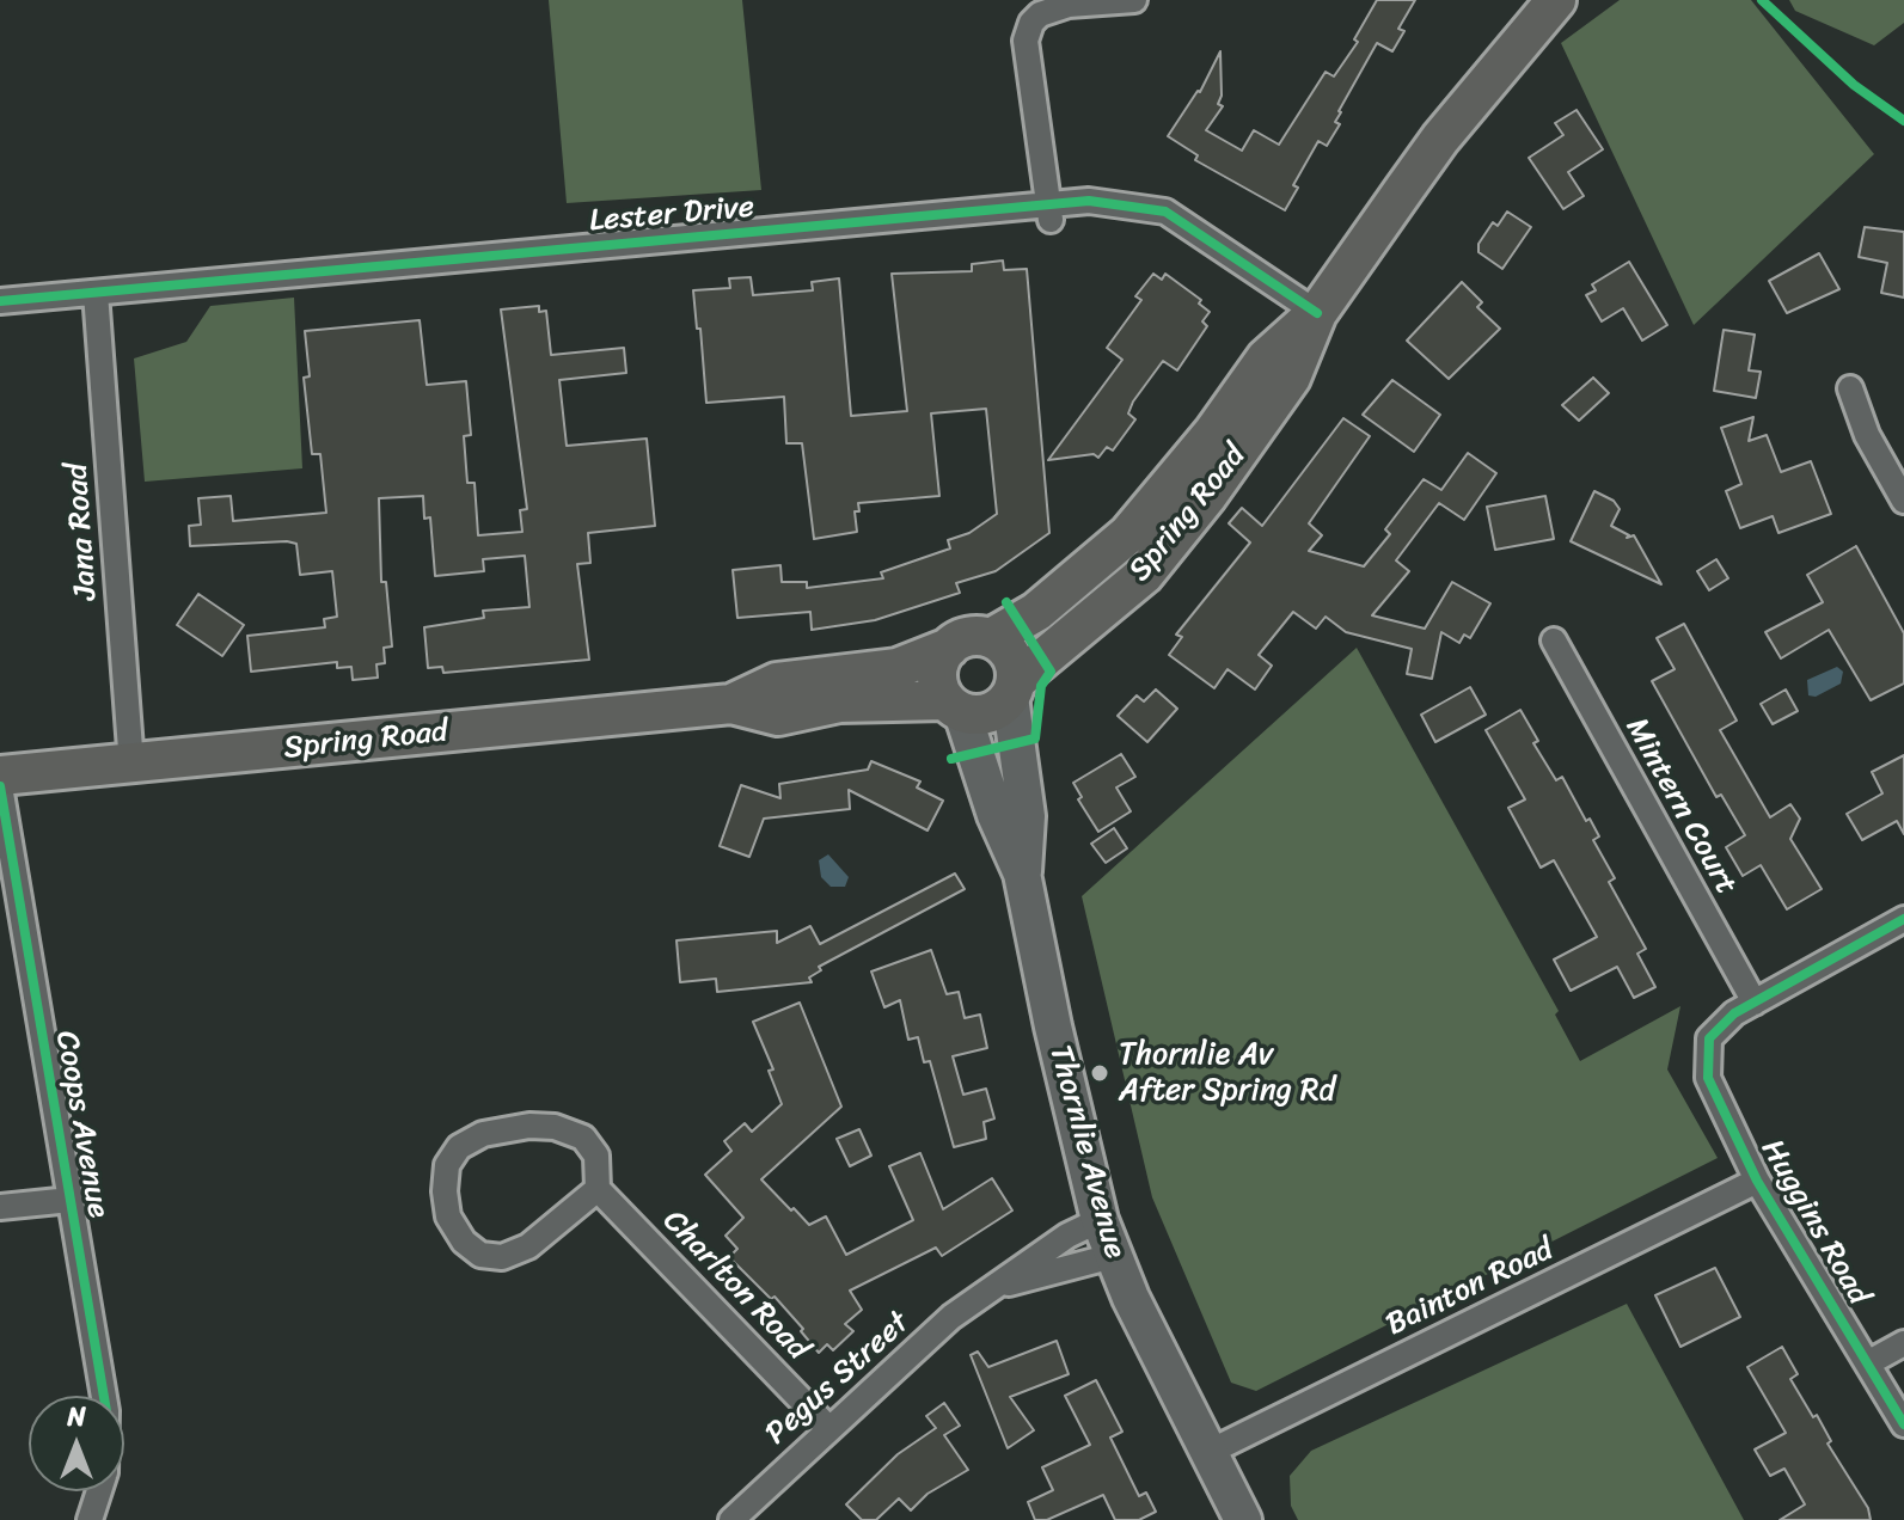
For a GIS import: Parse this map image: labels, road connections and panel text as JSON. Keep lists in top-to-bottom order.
{
  "streets": {
    "main road": ["Spring Road", "Thornlie Avenue"],
    "street": [
      "Lester Drive",
      "Jana Road",
      "Mintern Court",
      "Coops Avenue",
      "Huggins Road",
      "Charlton Road",
      "Bainton Road",
      "Pegus Street"
    ]
  },
  "crossings": [
    ["Lester Drive", "Spring Road"],
    ["Lester Drive", "Jana Road"],
    ["Spring Road", "Jana Road"],
    ["Spring Road", "Thornlie Avenue"],
    ["Mintern Court", "Huggins Road"],
    ["Thornlie Avenue", "Bainton Road"],
    ["Thornlie Avenue", "Pegus Street"],
    ["Huggins Road", "Bainton Road"],
    ["Charlton Road", "Pegus Street"]
  ],
  "places": ["Thornlie Av After Spring Rd"],
  "north": "top"
}
